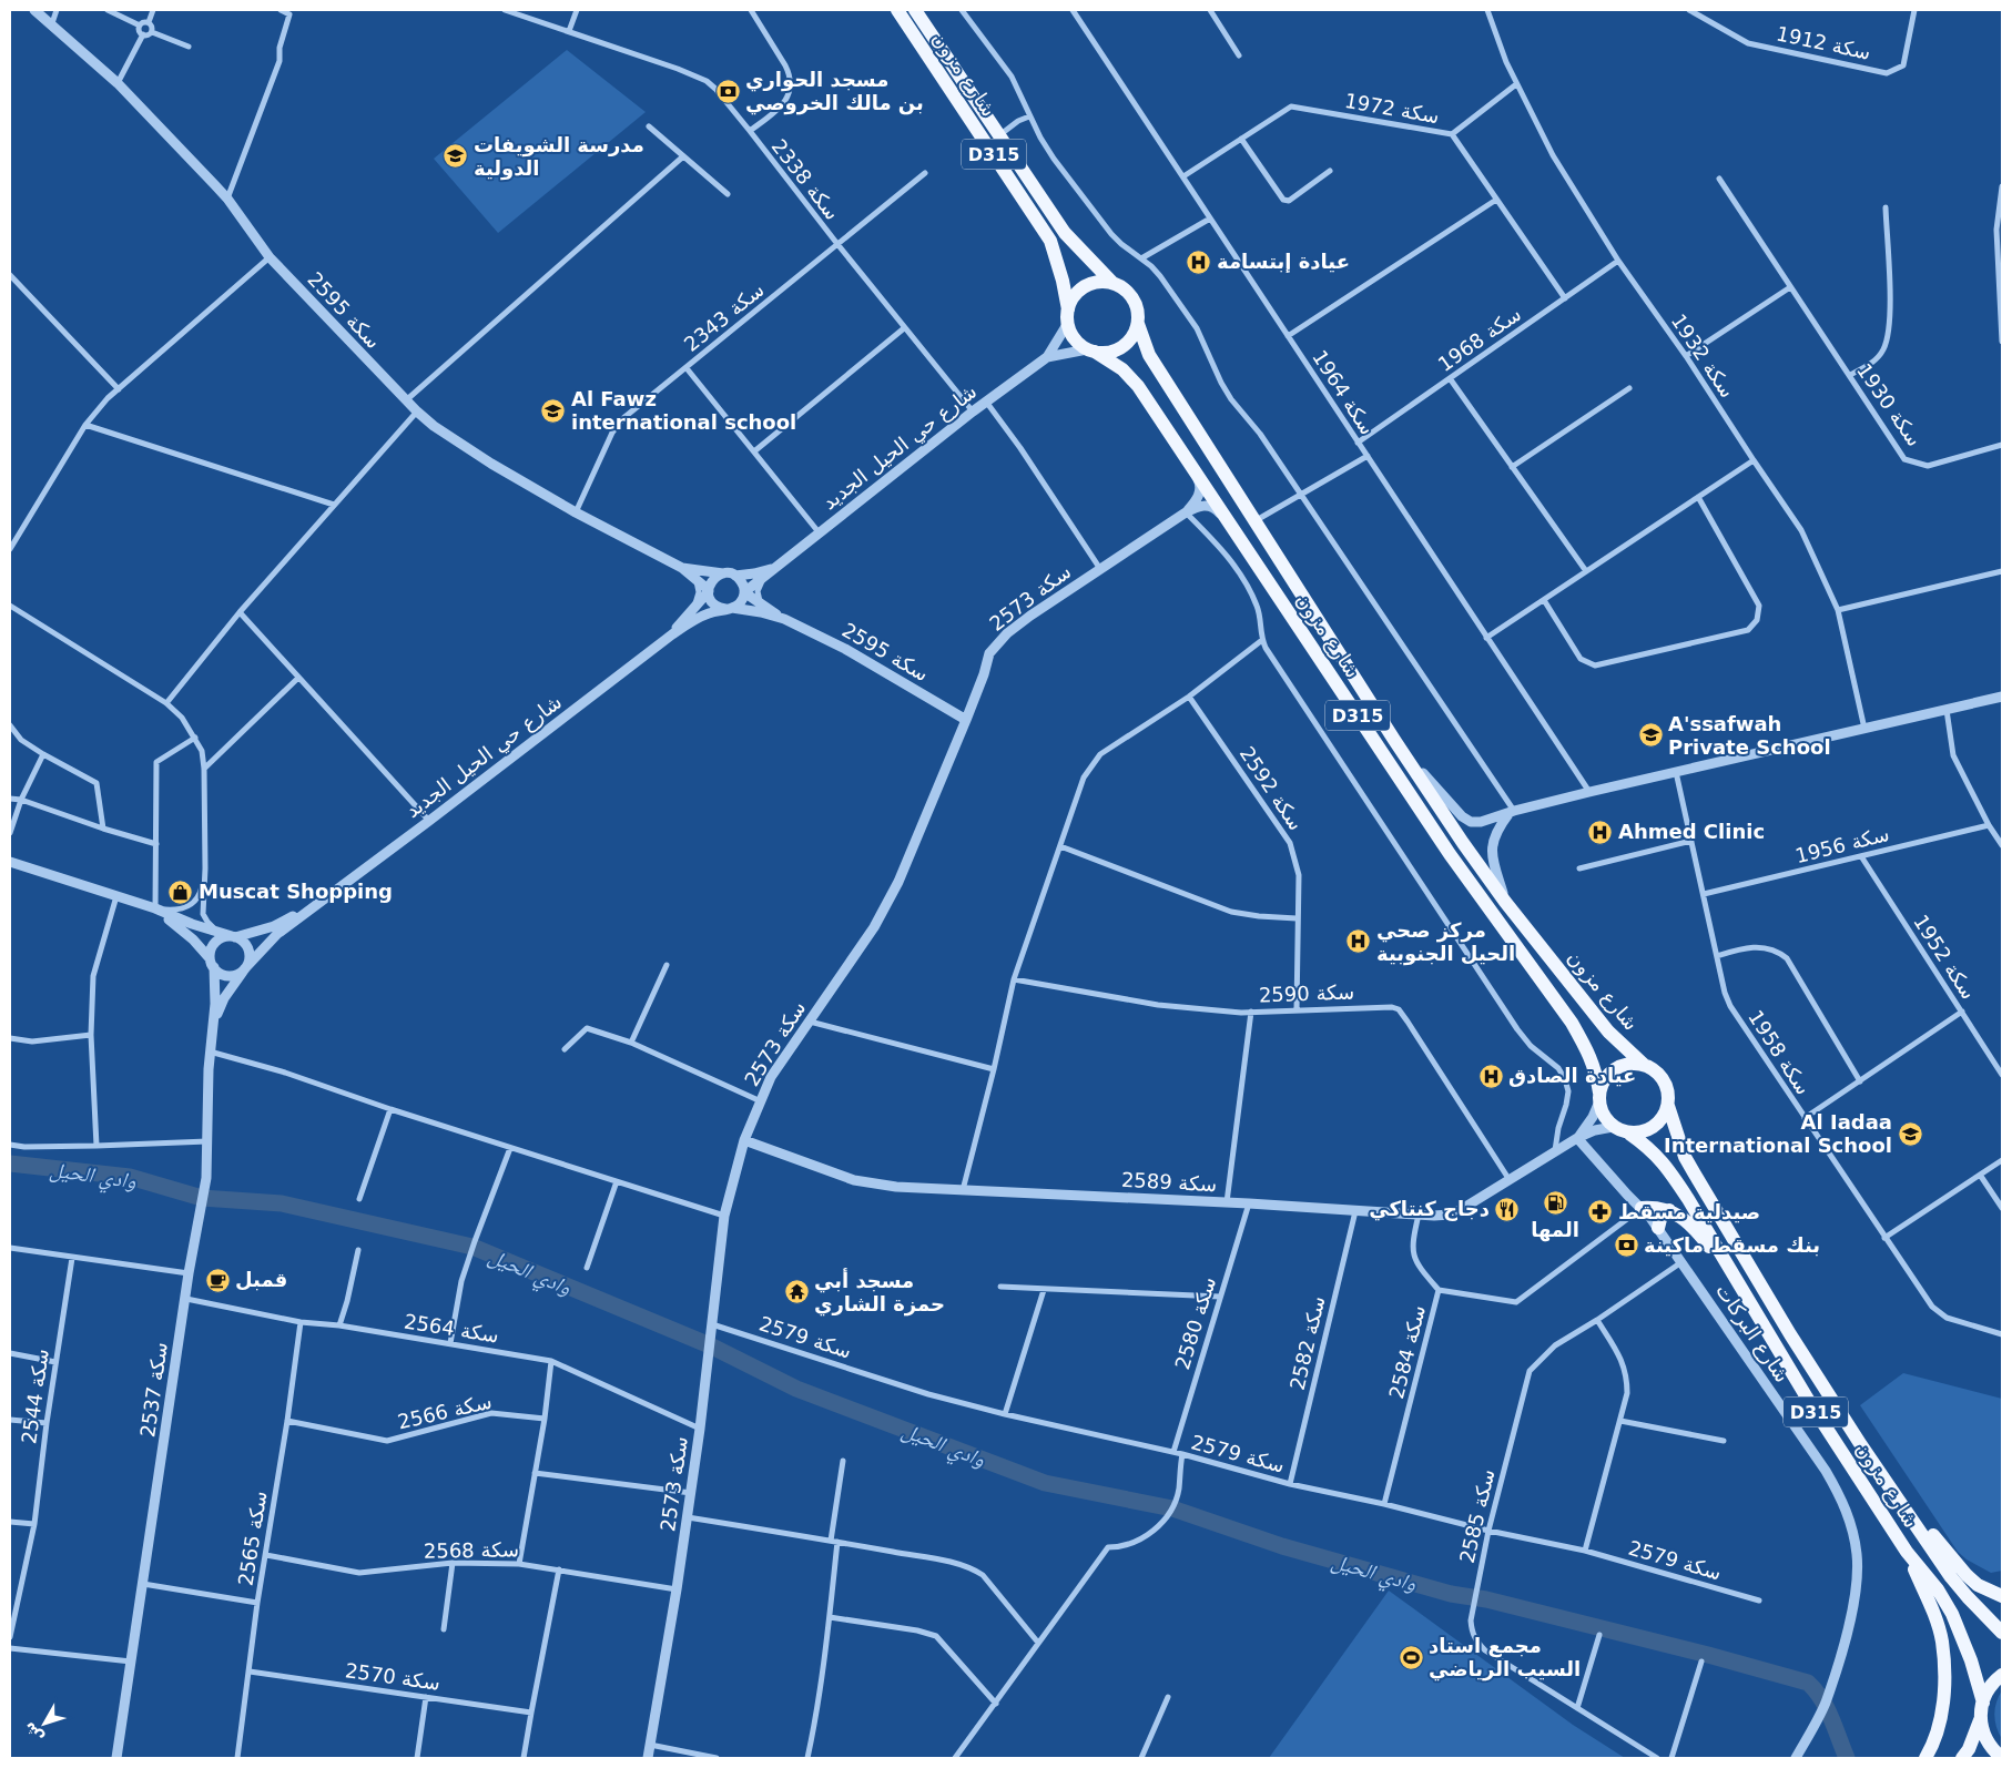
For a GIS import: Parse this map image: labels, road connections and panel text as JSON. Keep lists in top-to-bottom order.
{
  "streets": {
    "main road": ["شارع مزون", "D315"],
    "street": [
      "سكة 1912",
      "سكة 1972",
      "سكة 2338",
      "سكة 2595",
      "سكة 2343",
      "سكة 1968",
      "سكة 1932",
      "سكة 1964",
      "سكة 1930",
      "شارع حي الحيل الجديد",
      "سكة 2573",
      "سكة 2592",
      "سكة 1956",
      "سكة 1952",
      "سكة 2590",
      "سكة 1958",
      "سكة 2589",
      "سكة 2580",
      "سكة 2564",
      "شارع البركات",
      "سكة 2579",
      "سكة 2582",
      "سكة 2584",
      "سكة 2537",
      "سكة 2544",
      "سكة 2566",
      "سكة 2585",
      "سكة 2565",
      "سكة 2568",
      "سكة 2570"
    ]
  },
  "crossings": [
    ["شارع مزون", "D315"],
    ["شارع مزون", "شارع حي الحيل الجديد"],
    ["شارع مزون", "سكة 2589"],
    ["سكة 1972", "سكة 1968"],
    ["سكة 1972", "سكة 1964"],
    ["D315", "شارع حي الحيل الجديد"],
    ["D315", "سكة 2589"],
    ["سكة 2338", "سكة 2343"],
    ["سكة 2338", "شارع حي الحيل الجديد"],
    ["سكة 2595", "سكة 2343"],
    ["سكة 2595", "شارع حي الحيل الجديد"],
    ["سكة 2595", "سكة 2573"],
    ["سكة 1968", "سكة 1932"],
    ["سكة 1968", "سكة 1964"],
    ["سكة 2573", "سكة 2589"],
    ["سكة 2573", "سكة 2564"],
    ["سكة 2573", "سكة 2579"],
    ["سكة 2573", "سكة 2568"],
    ["سكة 2592", "سكة 2590"],
    ["سكة 1956", "سكة 1952"],
    ["سكة 1956", "سكة 1958"],
    ["سكة 2590", "سكة 2589"],
    ["سكة 2589", "سكة 2580"],
    ["سكة 2589", "شارع البركات"],
    ["سكة 2589", "سكة 2582"],
    ["سكة 2589", "سكة 2584"],
    ["سكة 2580", "سكة 2579"],
    ["سكة 2564", "سكة 2537"],
    ["سكة 2564", "سكة 2565"],
    ["شارع البركات", "سكة 2585"],
    ["سكة 2579", "سكة 2582"],
    ["سكة 2579", "سكة 2584"],
    ["سكة 2579", "سكة 2585"],
    ["سكة 2566", "سكة 2565"],
    ["سكة 2565", "سكة 2568"],
    ["سكة 2565", "سكة 2570"]
  ],
  "water": ["وادي الحيل"],
  "places": {
    "bank": ["مسجد الحواري بن مالك الخروصي", "بنك مسقط ماكينة"],
    "school or university": [
      "مدرسة الشويفات الدولية",
      "Al Fawz international school",
      "A'ssafwah Private School",
      "Al Iadaa International School"
    ],
    "hospital": [
      "عيادة إبتسامة",
      "Ahmed Clinic",
      "مركز صحي الحيل الجنوبية",
      "عيادة الصادق"
    ],
    "shop": ["Muscat Shopping"],
    "fuel station": ["المها"],
    "restaurant": ["دجاج كنتاكي"],
    "pharmacy": ["صيدلية مسقط"],
    "cafe": ["قمبل"],
    "temple": ["مسجد أبي حمزة الشاري"],
    "sports": ["مجمع استاد السيب الرياضي"]
  },
  "north": "bottom left"
}
